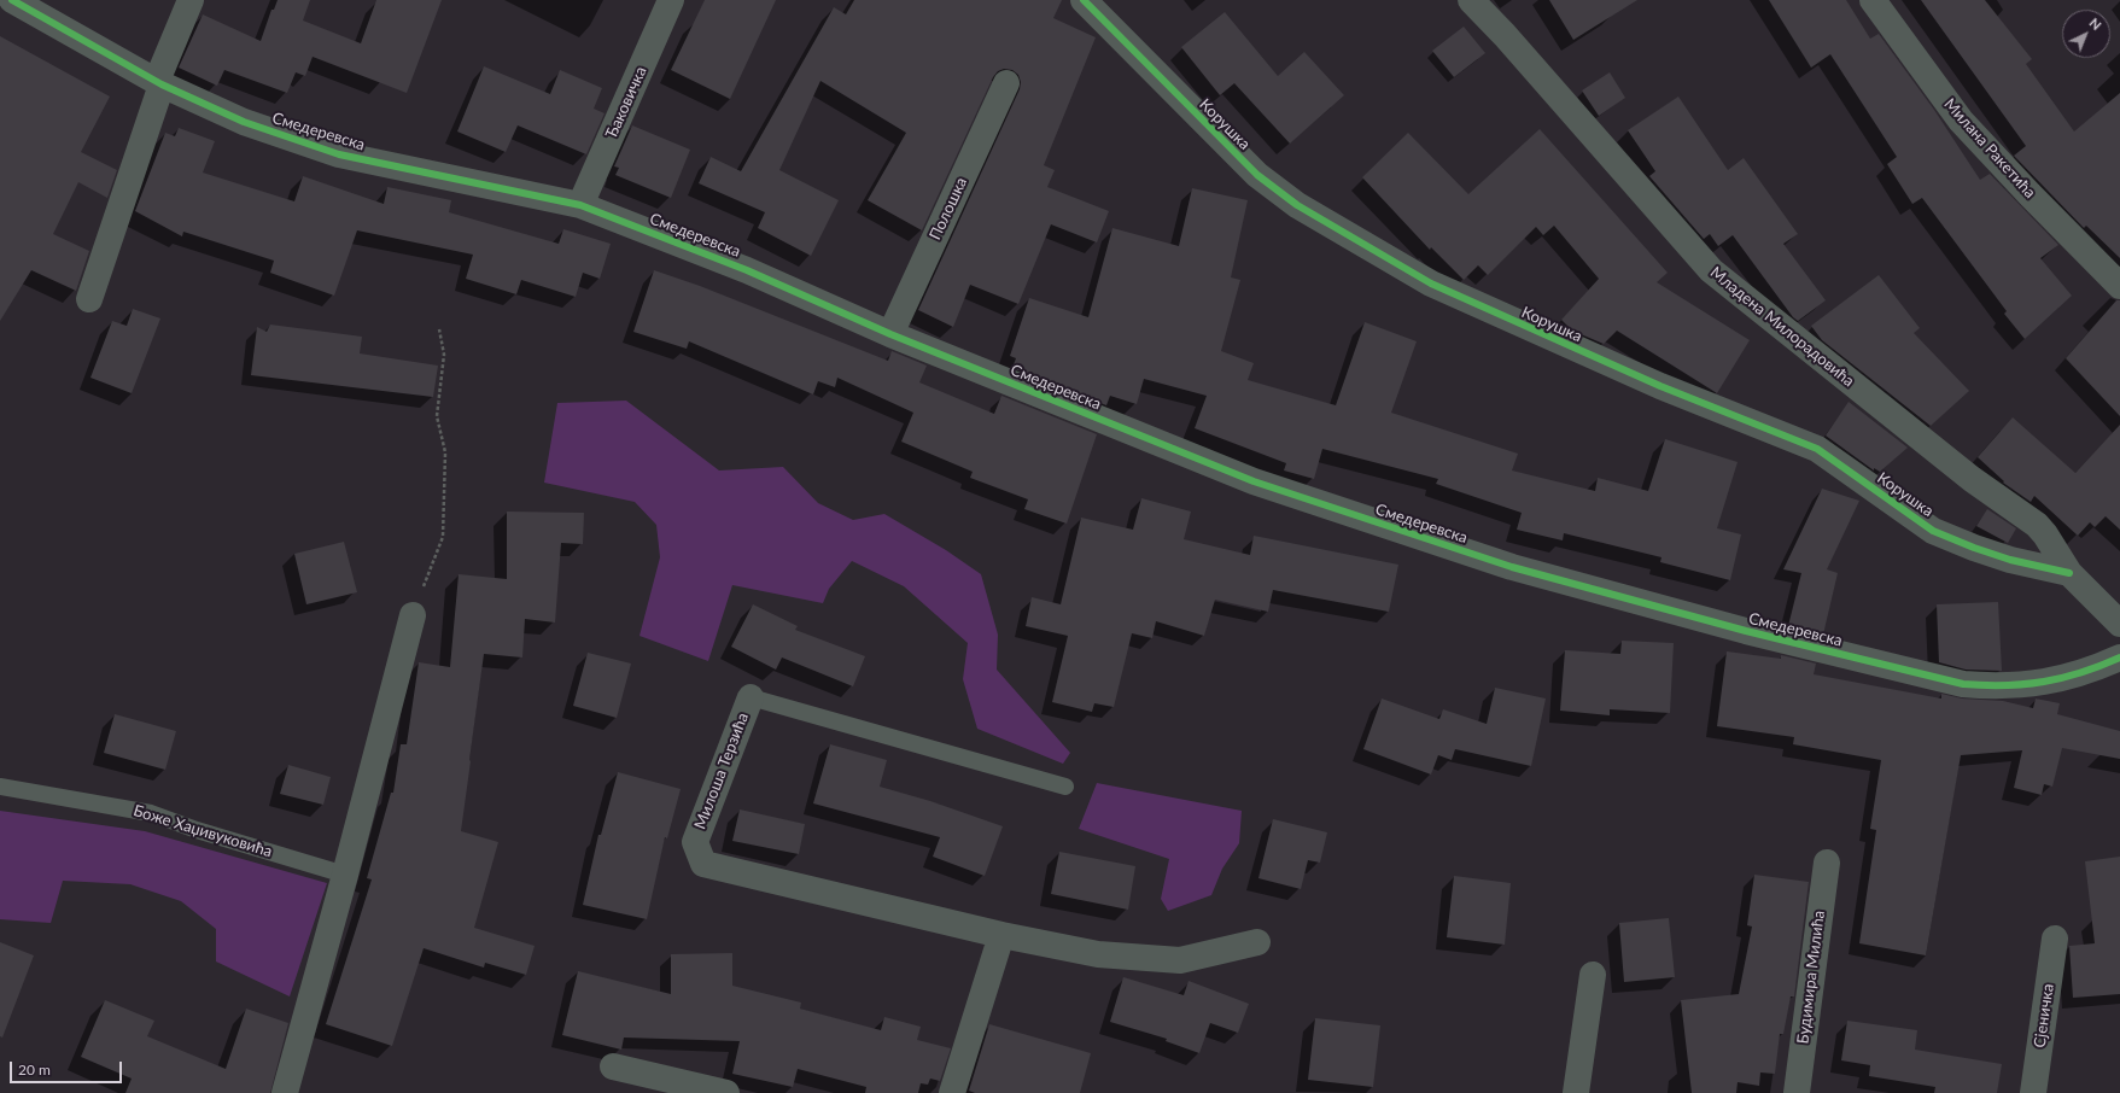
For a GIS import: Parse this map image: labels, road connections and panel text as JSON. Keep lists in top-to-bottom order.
{
  "streets": {
    "street": [
      "Ђаковичка",
      "Корушка",
      "Смедеревска",
      "Милана Ракетића",
      "Полошка",
      "Младена Милорадовића",
      "Милоша Терзића",
      "Будимира Милића",
      "Сјеничка"
    ],
    "lane": ["Боже Хаџивуковића"]
  },
  "crossings": [
    ["Ђаковичка", "Смедеревска"],
    ["Корушка", "Младена Милорадовића"],
    ["Смедеревска", "Полошка"]
  ],
  "scale_bar": "20 m",
  "north": "top right"
}
